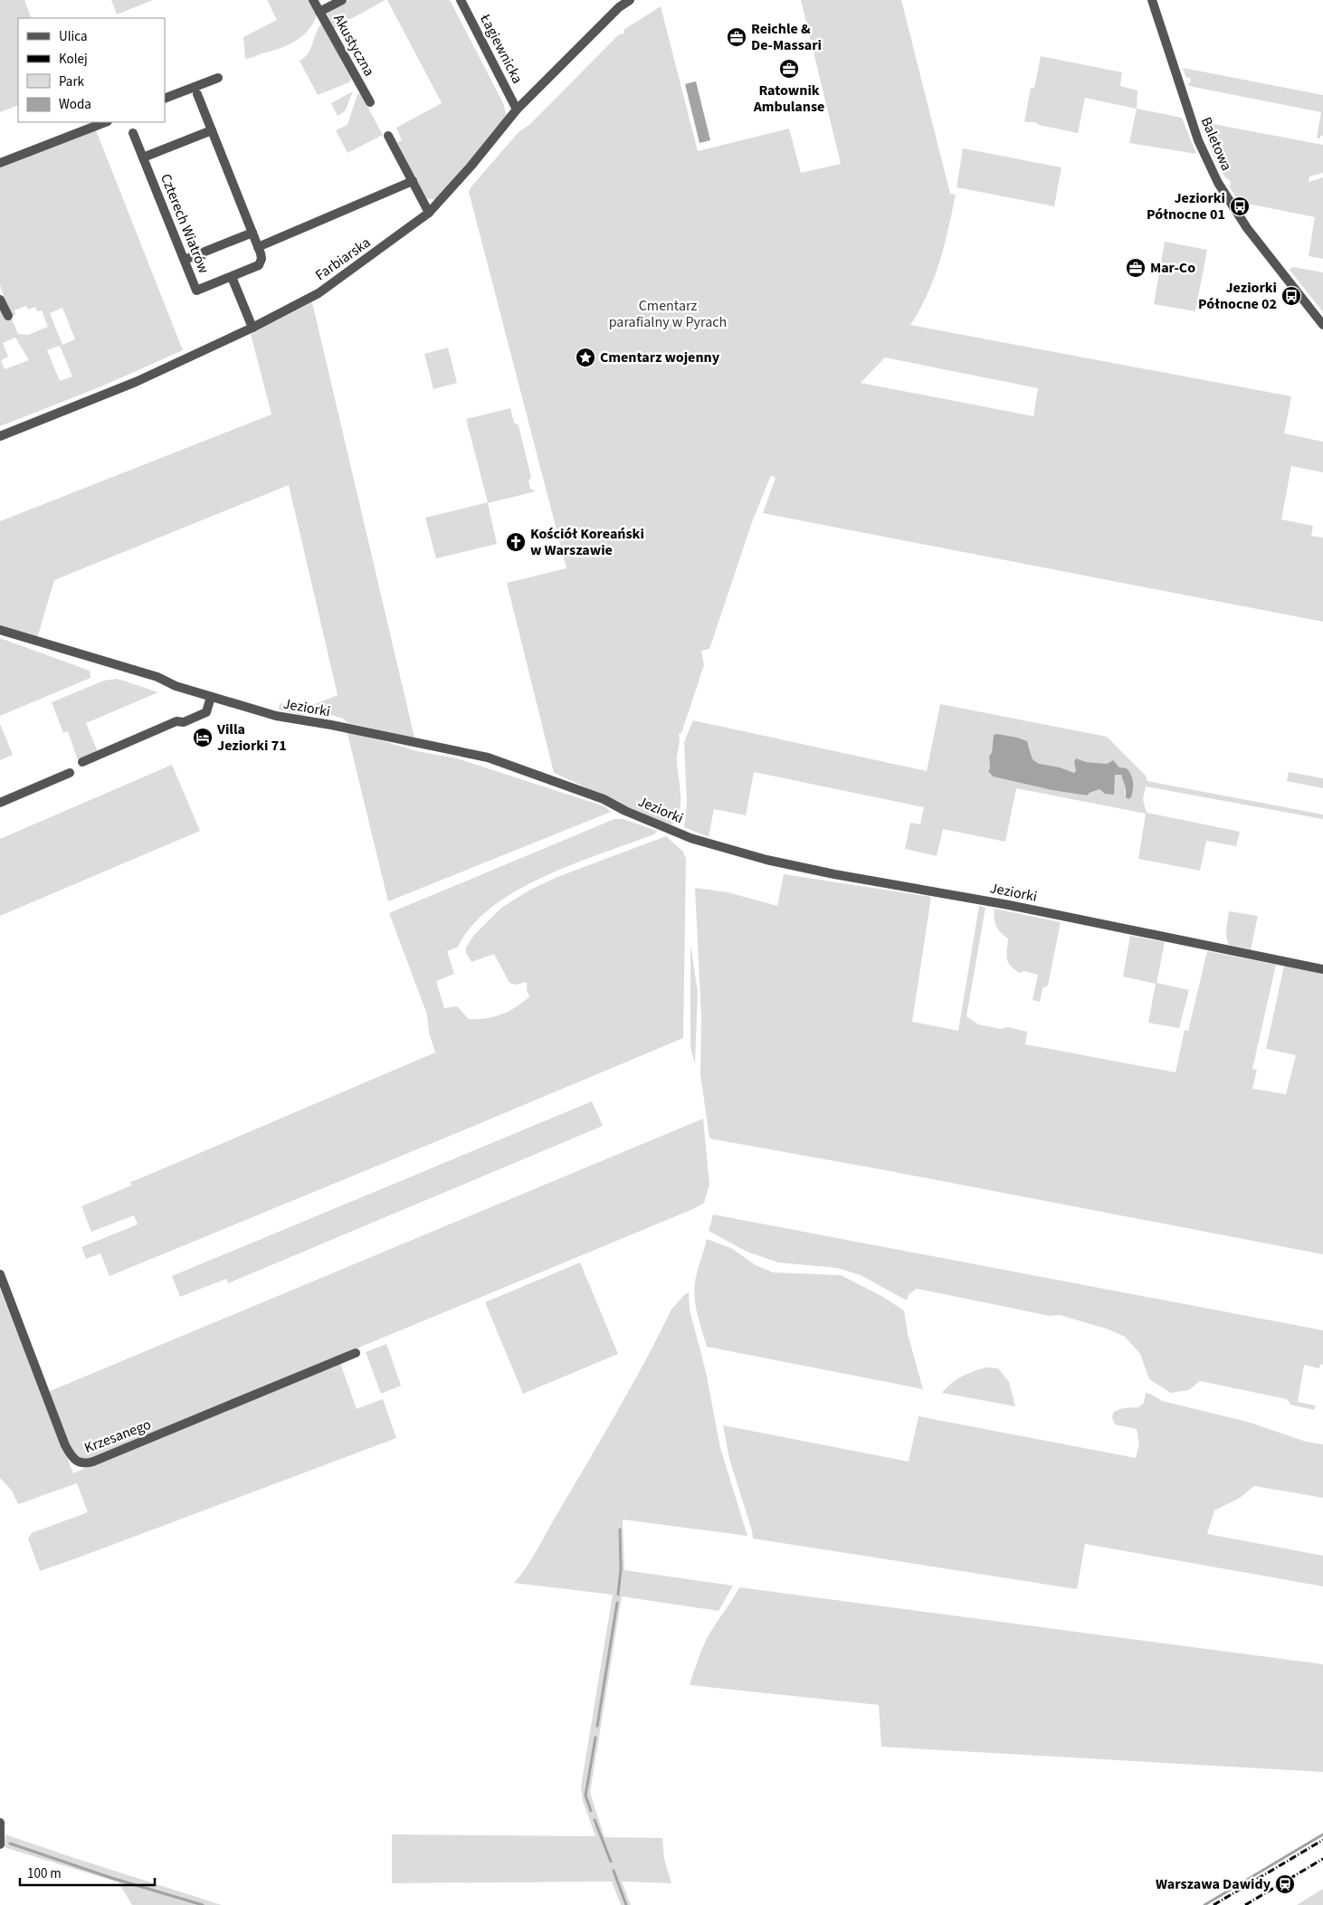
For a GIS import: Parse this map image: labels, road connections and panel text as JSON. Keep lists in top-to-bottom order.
{
  "streets": {
    "street": [
      "Akustyczna",
      "Łagiewnicka",
      "Baletowa",
      "Czterech Wiatrów",
      "Farbiarska",
      "Jeziorki",
      "Krzesanego"
    ]
  },
  "crossings": [
    ["Łagiewnicka", "Farbiarska"],
    ["Czterech Wiatrów", "Farbiarska"]
  ],
  "parks": ["Cmentarz parafialny w Pyrach"],
  "places": {
    "office": ["Reichle & De-Massari", "Ratownik Ambulanse", "Mar-Co"],
    "bus stop": ["Jeziorki Północne 01", "Jeziorki Północne 02"],
    "place": ["Cmentarz wojenny"],
    "church": ["Kościół Koreański w Warszawie"],
    "hotel": ["Villa Jeziorki 71"],
    "station": ["Warszawa Dawidy"]
  },
  "legend": [
    "Ulica",
    "Kolej",
    "Park",
    "Woda"
  ],
  "scale_bar": "100 m"
}
